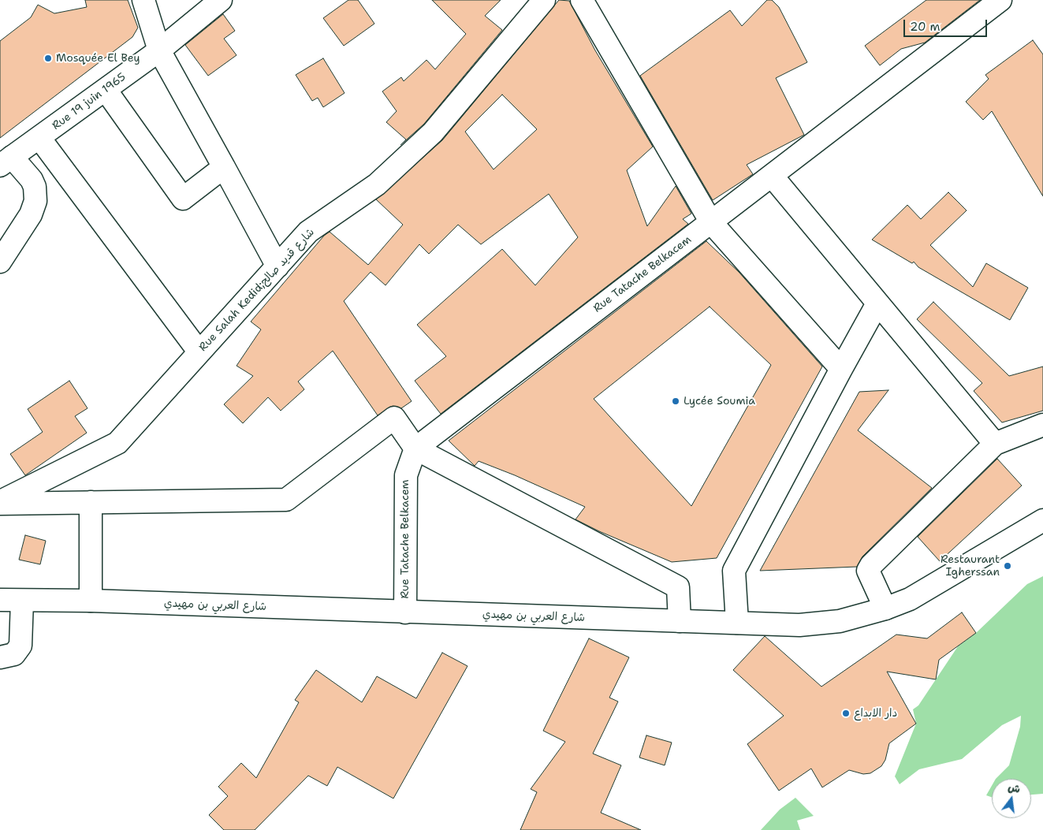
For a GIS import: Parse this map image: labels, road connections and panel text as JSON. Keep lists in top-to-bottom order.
{
  "streets": {
    "street": [
      "Rue 19 juin 1965",
      "Rue Tatache Belkacem",
      "Rue Salah Kedid;شارع قديد صالح",
      "شارع العربي بن مهيدي"
    ]
  },
  "crossings": [
    ["Rue Tatache Belkacem", "شارع العربي بن مهيدي"]
  ],
  "places": [
    "Mosquée El Bey",
    "Lycée Soumia",
    "Restaurant Igherssan",
    "دار الابداع"
  ],
  "scale_bar": "20 m",
  "north": "top"
}
